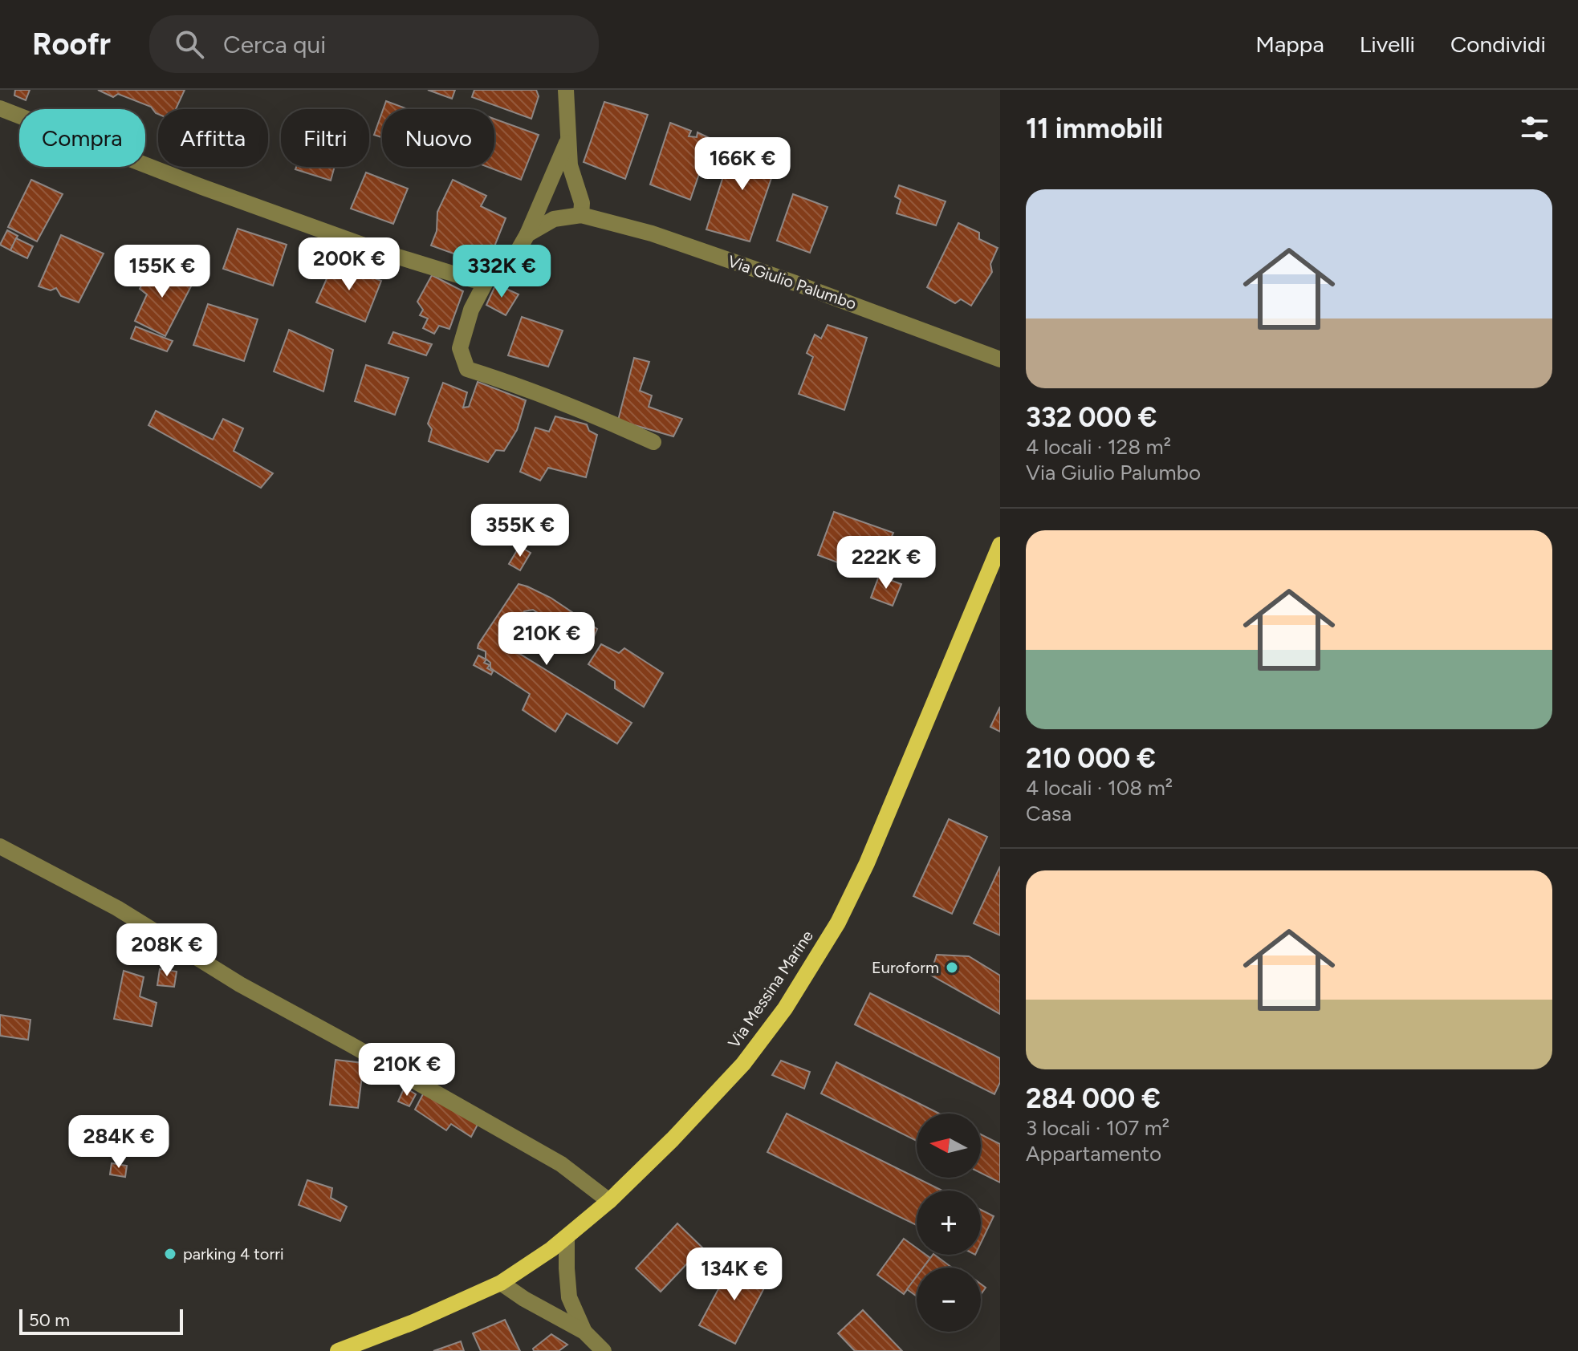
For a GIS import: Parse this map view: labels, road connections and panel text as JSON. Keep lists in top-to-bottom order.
{
  "streets": {
    "main road": ["Via Messina Marine"],
    "street": ["Via Giulio Palumbo"]
  },
  "places": ["Euroform", "parking 4 torri"],
  "scale_bar": "50 m",
  "north": "left",
  "page": {
    "header": "Roofr",
    "search": "Cerca qui",
    "nav": ["Mappa", "Livelli", "Condividi"],
    "heading": "11 immobili",
    "chip": [
      "Compra",
      "Affitta",
      "Filtri",
      "Nuovo"
    ],
    "price": [
      "166K €",
      "200K €",
      "155K €",
      "332K €",
      "355K €",
      "222K €",
      "210K €",
      "208K €",
      "210K €",
      "284K €",
      "134K €"
    ],
    "list": [
      {
        "name": "332 000 €",
        "note": "4 locali · 128 m² · Via Giulio Palumbo"
      },
      {
        "name": "210 000 €",
        "note": "4 locali · 108 m² · Casa"
      },
      {
        "name": "284 000 €",
        "note": "3 locali · 107 m² · Appartamento"
      }
    ],
    "map_buttons": ["+", "−"],
    "scale": "50 m"
  }
}
